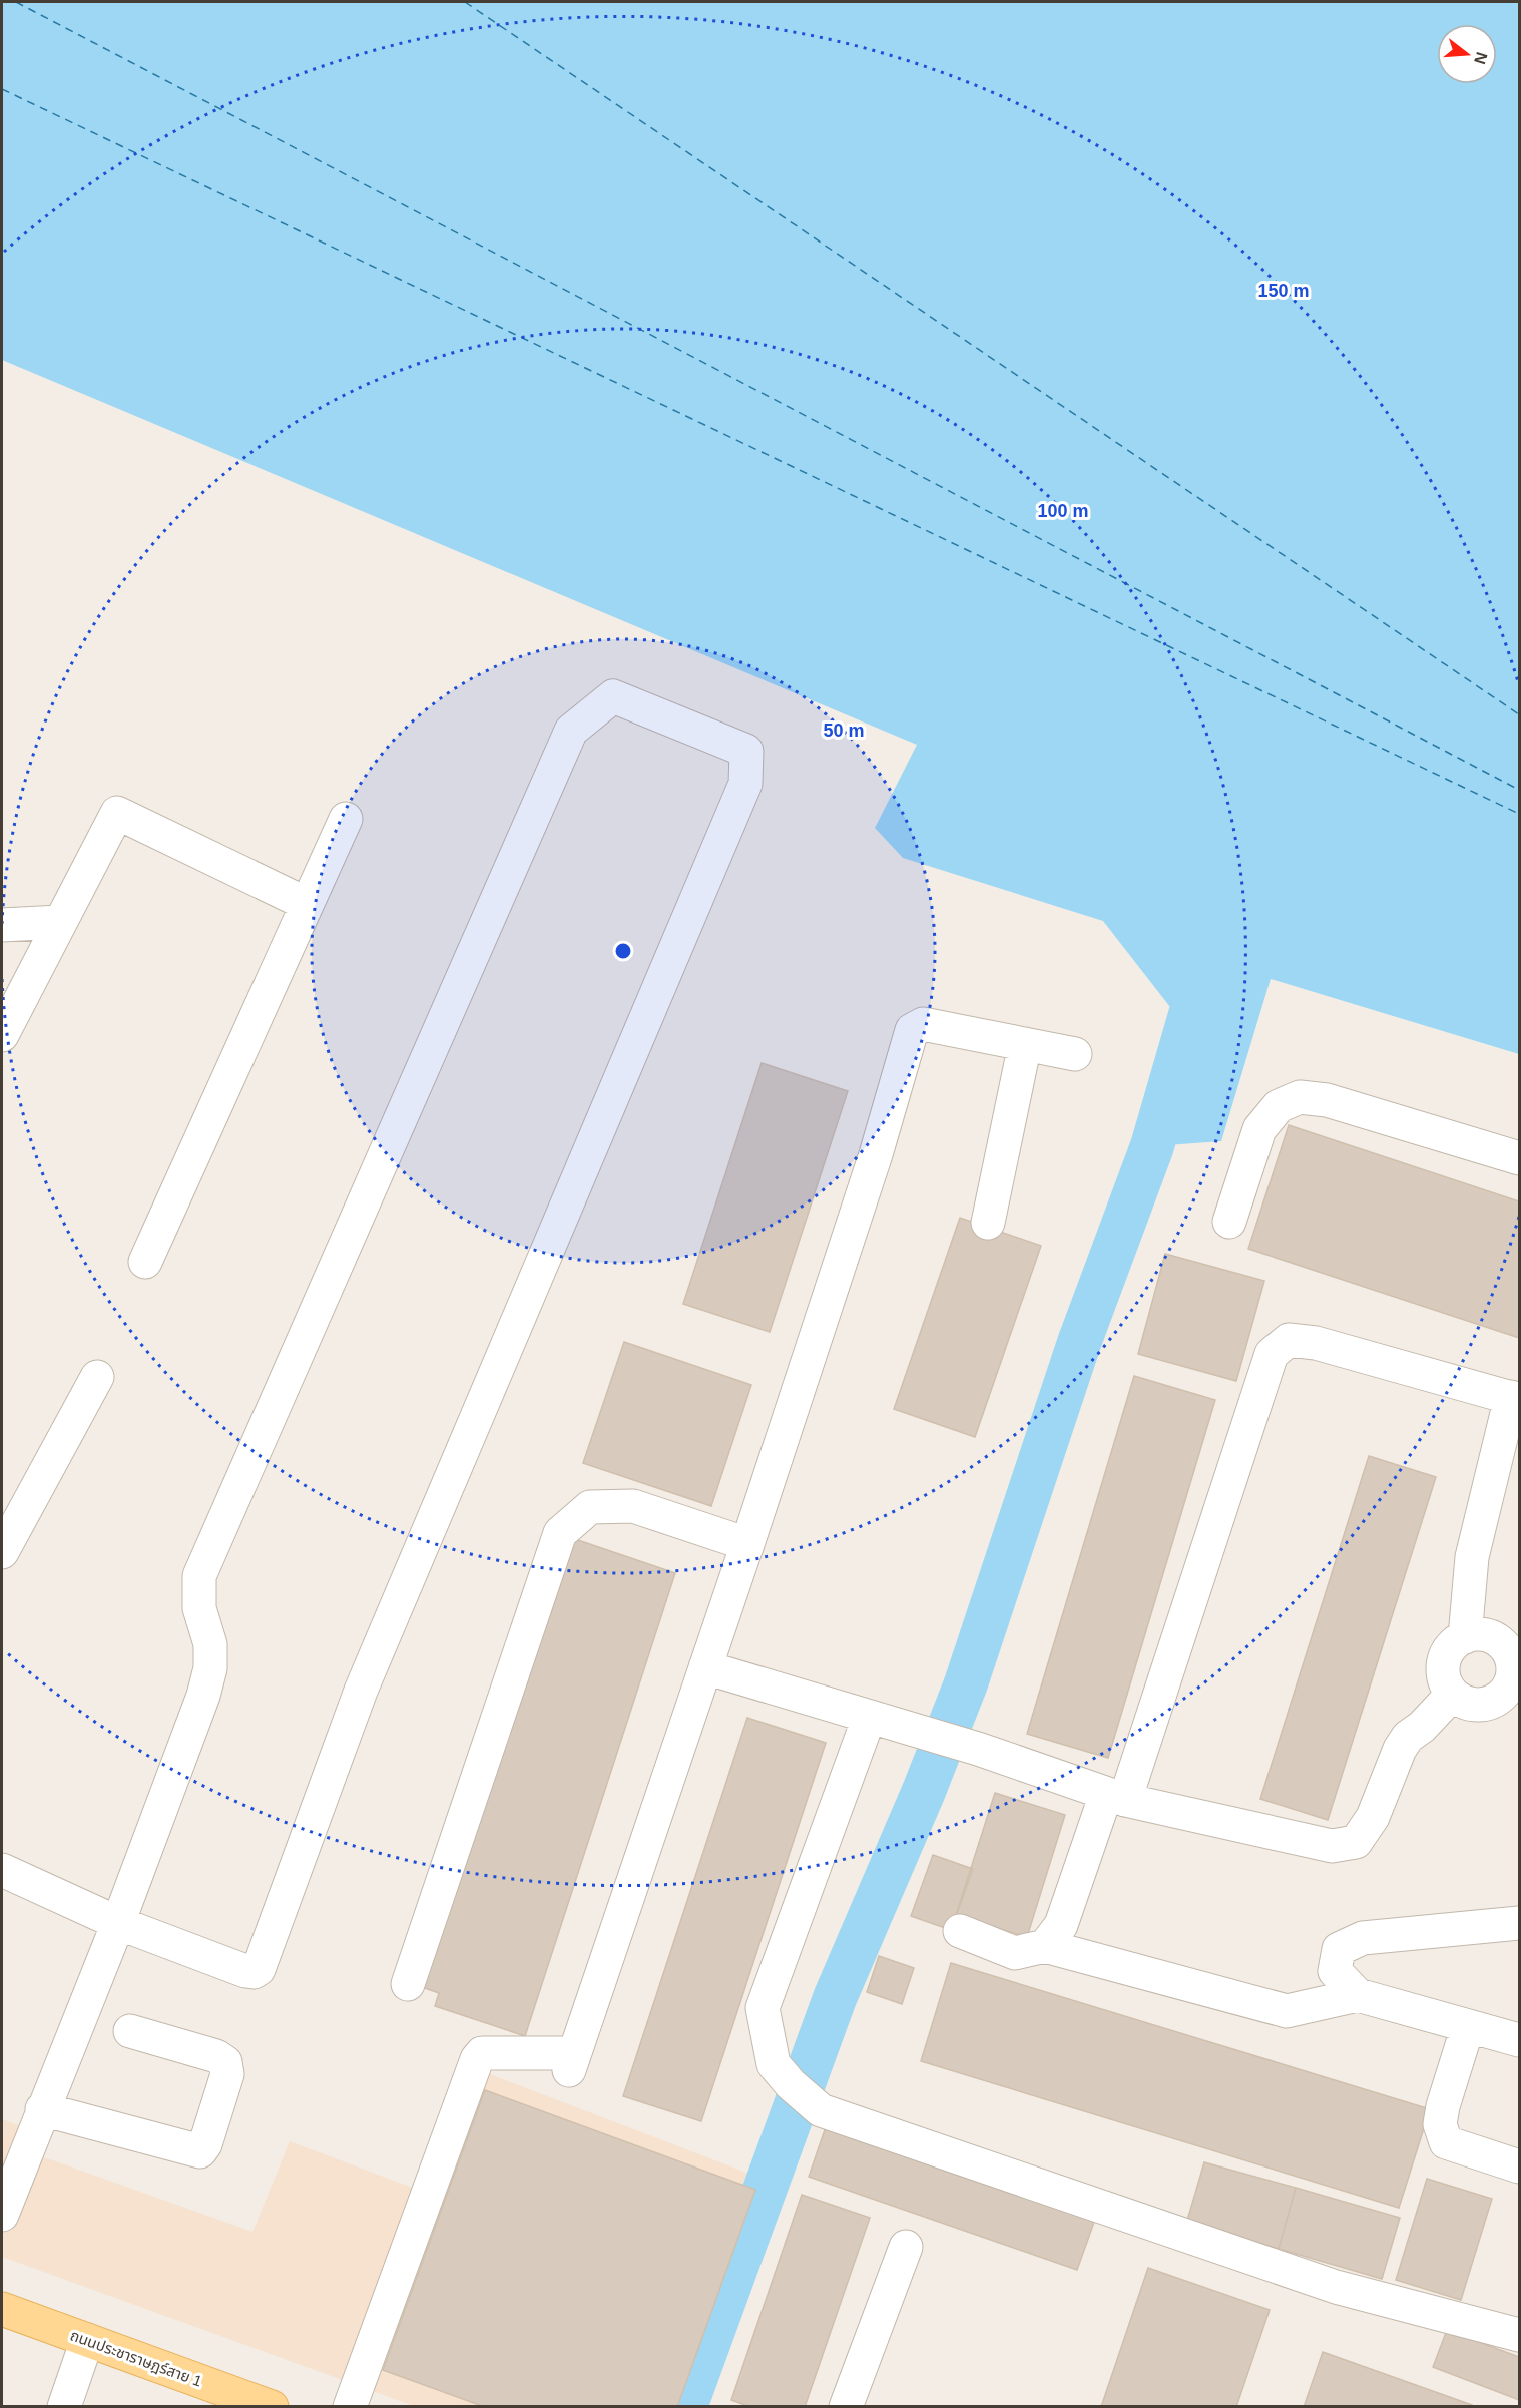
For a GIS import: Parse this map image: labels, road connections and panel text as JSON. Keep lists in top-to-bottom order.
{
  "streets": {
    "main road": ["ถนนประชาราษฎร์สาย 1"]
  },
  "north": "right",
  "rings": ["150 m", "100 m", "50 m"]
}
